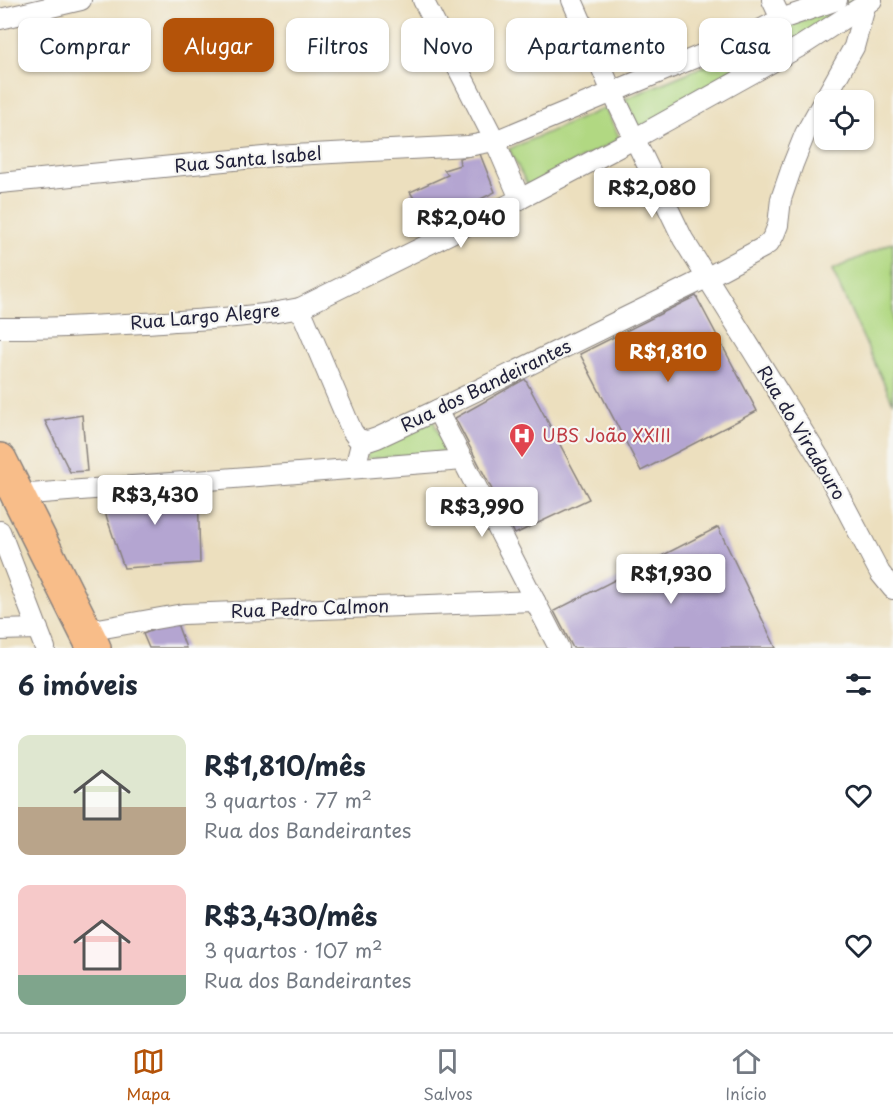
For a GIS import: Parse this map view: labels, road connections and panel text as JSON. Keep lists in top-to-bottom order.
{
  "streets": {
    "street": [
      "Rua Santa Isabel",
      "Rua Largo Alegre",
      "Rua dos Bandeirantes",
      "Rua do Viradouro",
      "Rua Pedro Calmon"
    ]
  },
  "crossings": [
    ["Rua Largo Alegre", "Rua dos Bandeirantes"],
    ["Rua Largo Alegre", "Rua do Viradouro"],
    ["Rua dos Bandeirantes", "Rua do Viradouro"]
  ],
  "places": {
    "hospital": ["UBS João XXIII"]
  },
  "page": {
    "chip": [
      "Comprar",
      "Alugar",
      "Filtros",
      "Novo",
      "Apartamento",
      "Casa"
    ],
    "price": [
      "R$2,080",
      "R$2,040",
      "R$1,810",
      "R$3,430",
      "R$3,990",
      "R$1,930"
    ],
    "heading": "6 imóveis",
    "list": [
      {
        "name": "R$1,810/mês",
        "note": "3 quartos · 77 m² · Rua dos Bandeirantes"
      },
      {
        "name": "R$3,430/mês",
        "note": "3 quartos · 107 m² · Rua dos Bandeirantes"
      }
    ],
    "tabs": ["Mapa", "Salvos", "Início"]
  }
}
